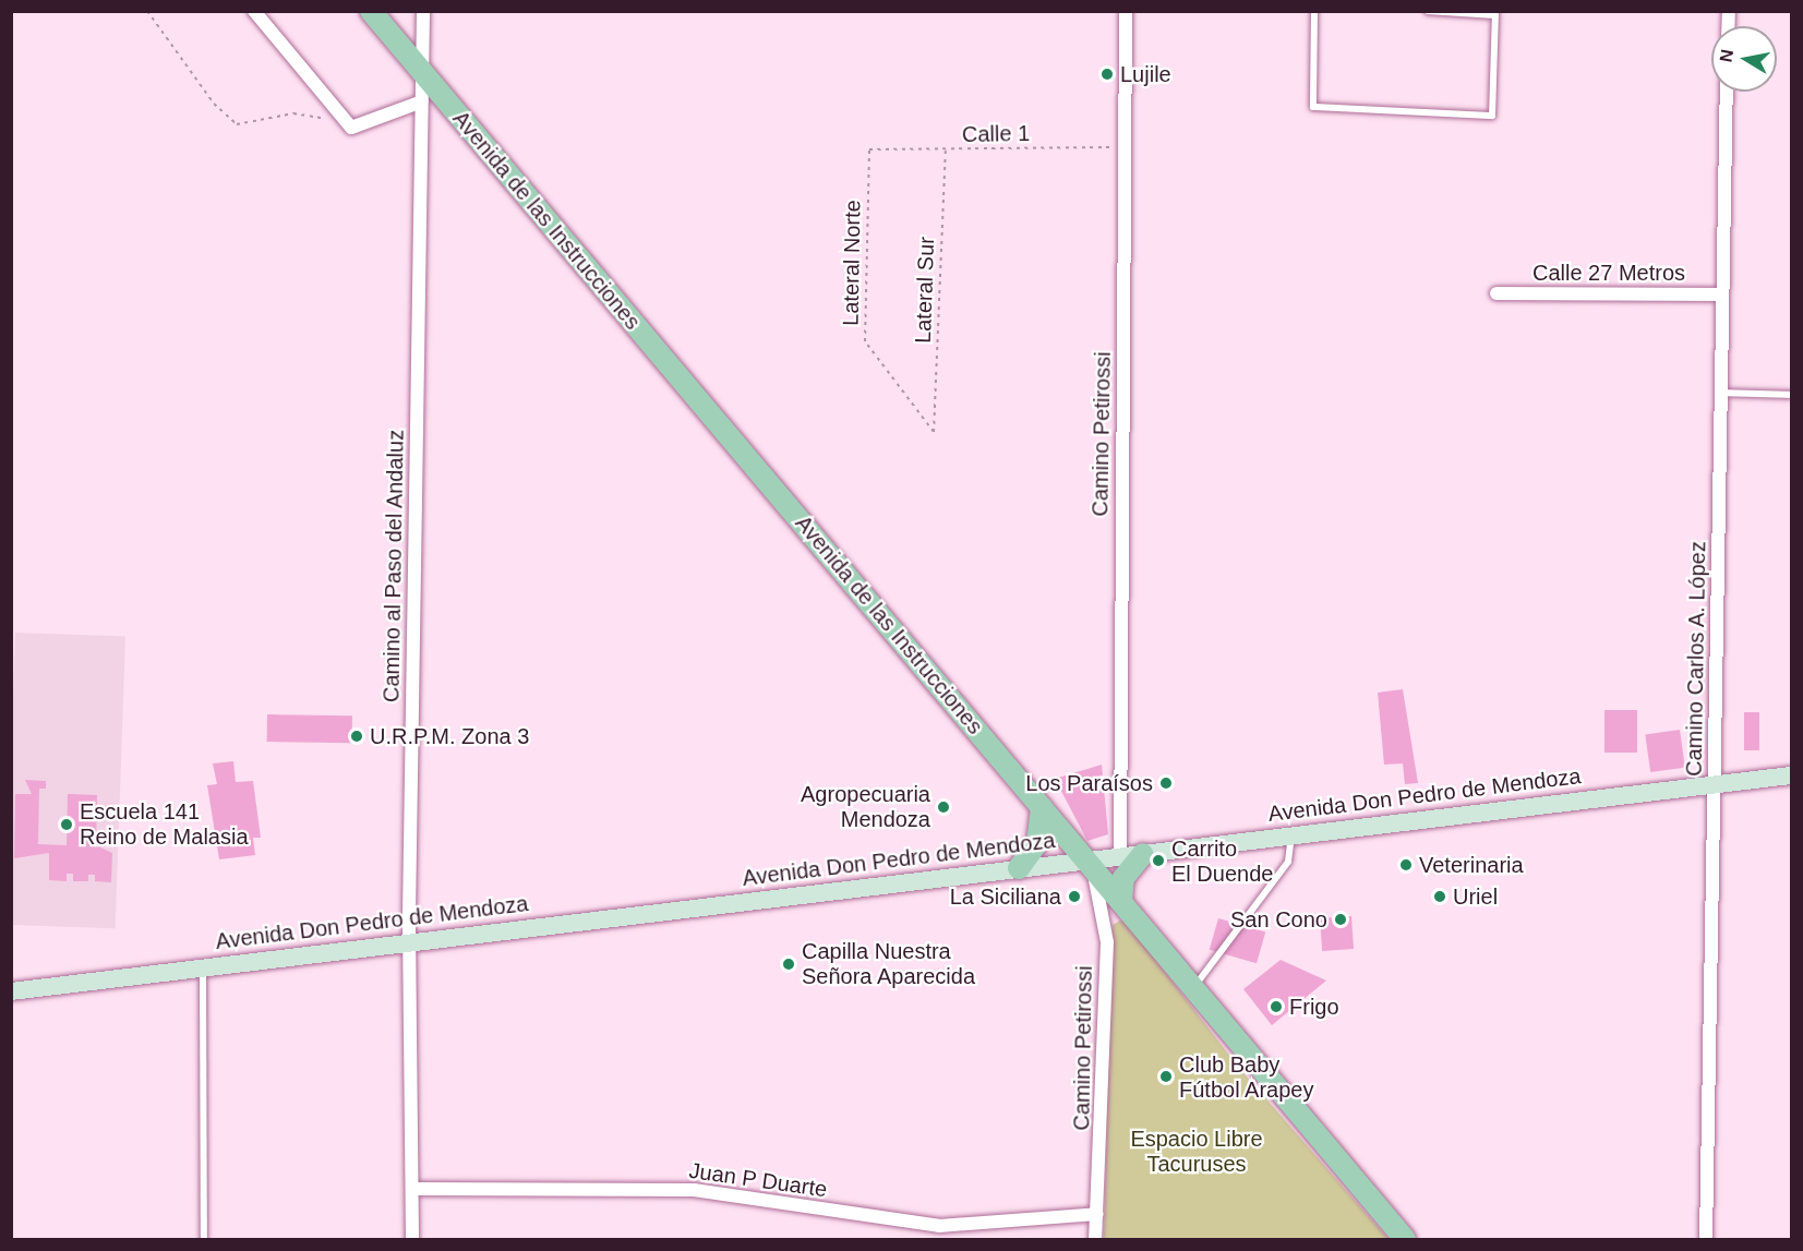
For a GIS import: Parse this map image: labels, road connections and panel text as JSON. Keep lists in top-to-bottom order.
{
  "streets": {
    "main road": ["Avenida de las Instrucciones"],
    "street": [
      "Calle 27 Metros",
      "Camino Petirossi",
      "Camino al Paso del Andaluz",
      "Camino Carlos A. López",
      "Avenida Don Pedro de Mendoza",
      "Juan P Duarte"
    ],
    "path": ["Calle 1", "Lateral Norte", "Lateral Sur"]
  },
  "crossings": [
    ["Calle 1", "Lateral Norte"],
    ["Calle 1", "Lateral Sur"],
    ["Calle 1", "Camino Petirossi"],
    ["Avenida de las Instrucciones", "Camino Petirossi"],
    ["Avenida de las Instrucciones", "Camino al Paso del Andaluz"],
    ["Avenida de las Instrucciones", "Avenida Don Pedro de Mendoza"],
    ["Lateral Norte", "Lateral Sur"],
    ["Calle 27 Metros", "Camino Carlos A. López"],
    ["Camino Petirossi", "Avenida Don Pedro de Mendoza"],
    ["Camino Petirossi", "Juan P Duarte"],
    ["Camino al Paso del Andaluz", "Avenida Don Pedro de Mendoza"],
    ["Camino al Paso del Andaluz", "Juan P Duarte"],
    ["Camino Carlos A. López", "Avenida Don Pedro de Mendoza"]
  ],
  "parks": ["Espacio Libre Tacuruses"],
  "places": [
    "Lujile",
    "U.R.P.M. Zona 3",
    "Los Paraísos",
    "Agropecuaria Mendoza",
    "Escuela 141 Reino de Malasia",
    "Carrito El Duende",
    "Veterinaria",
    "La Siciliana",
    "Uriel",
    "San Cono",
    "Capilla Nuestra Señora Aparecida",
    "Frigo",
    "Club Baby Fútbol Arapey"
  ],
  "north": "left"
}
